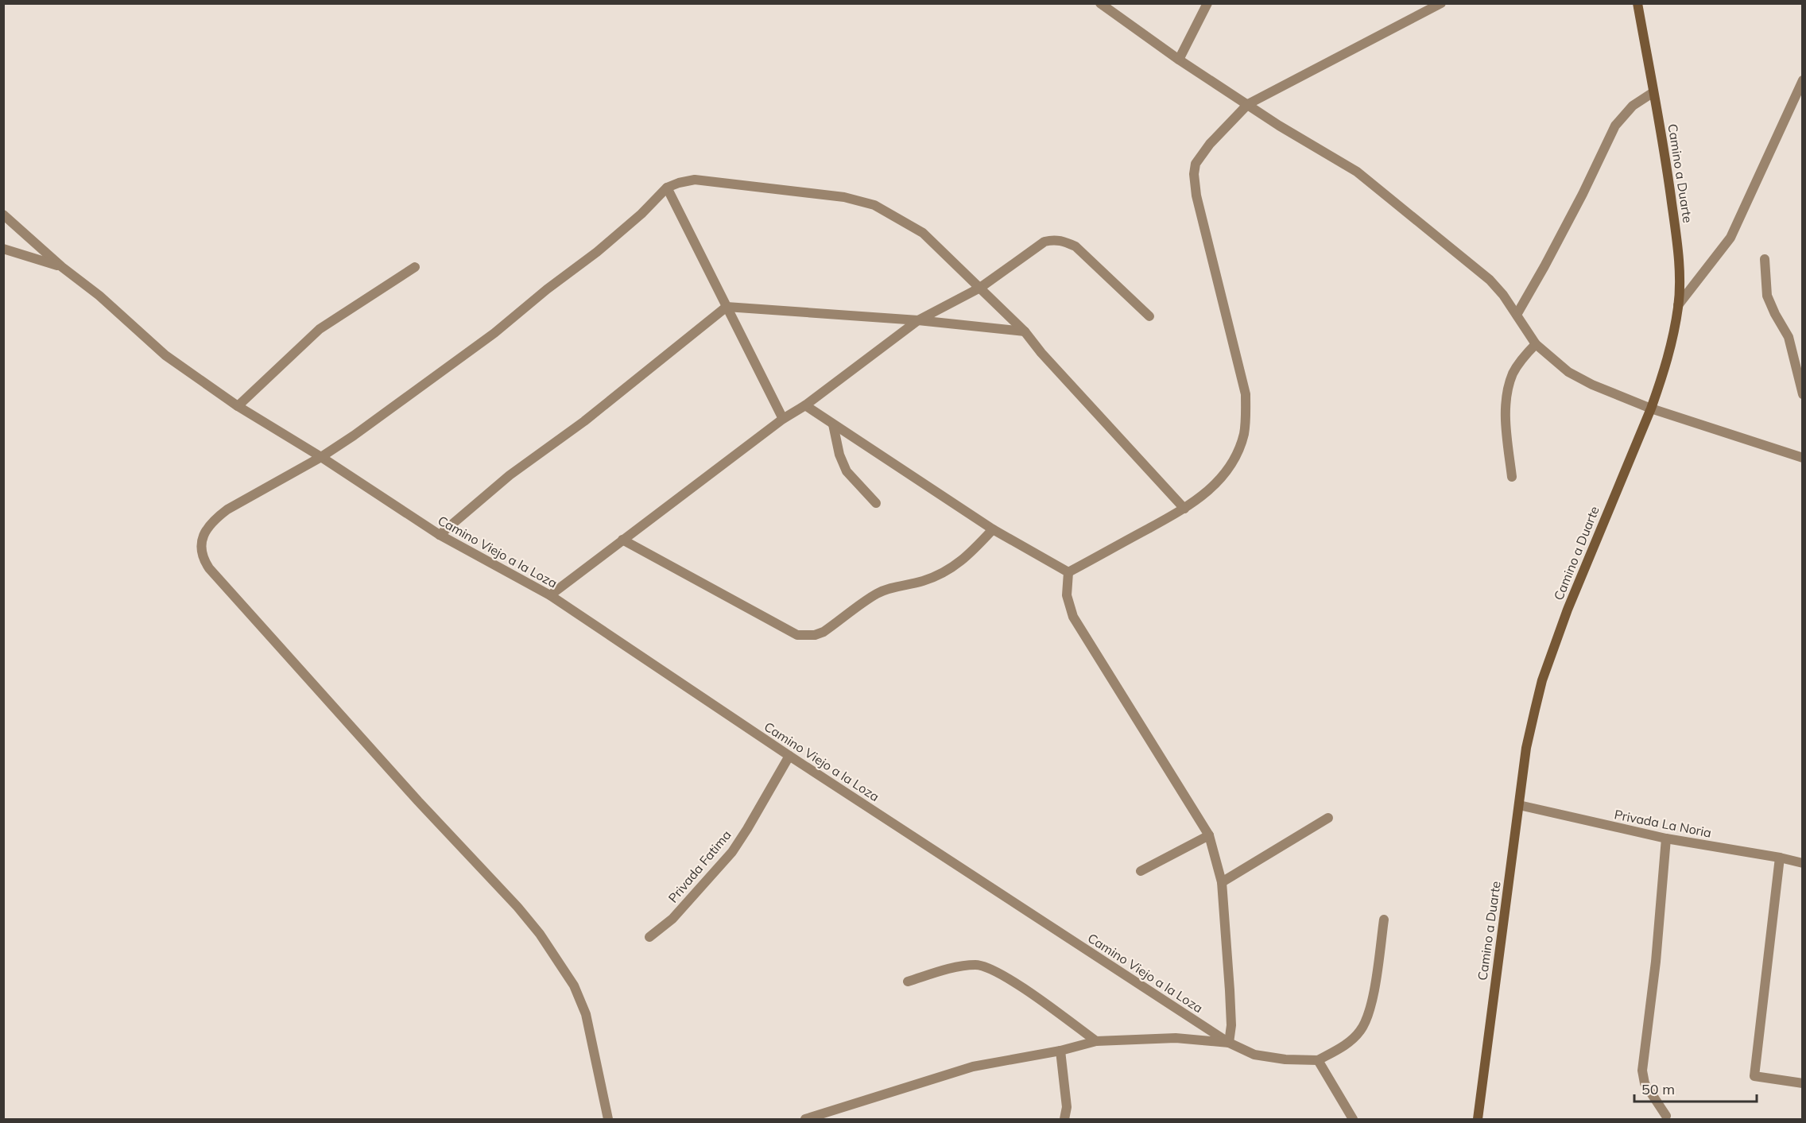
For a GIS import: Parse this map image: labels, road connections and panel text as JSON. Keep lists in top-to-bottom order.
{
  "streets": {
    "street": [
      "Camino a Duarte",
      "Camino Viejo a la Loza",
      "Privada La Noria",
      "Privada Fatima"
    ]
  },
  "crossings": [
    ["Camino a Duarte", "Privada La Noria"],
    ["Camino Viejo a la Loza", "Privada Fatima"]
  ],
  "scale_bar": "50 m"
}
